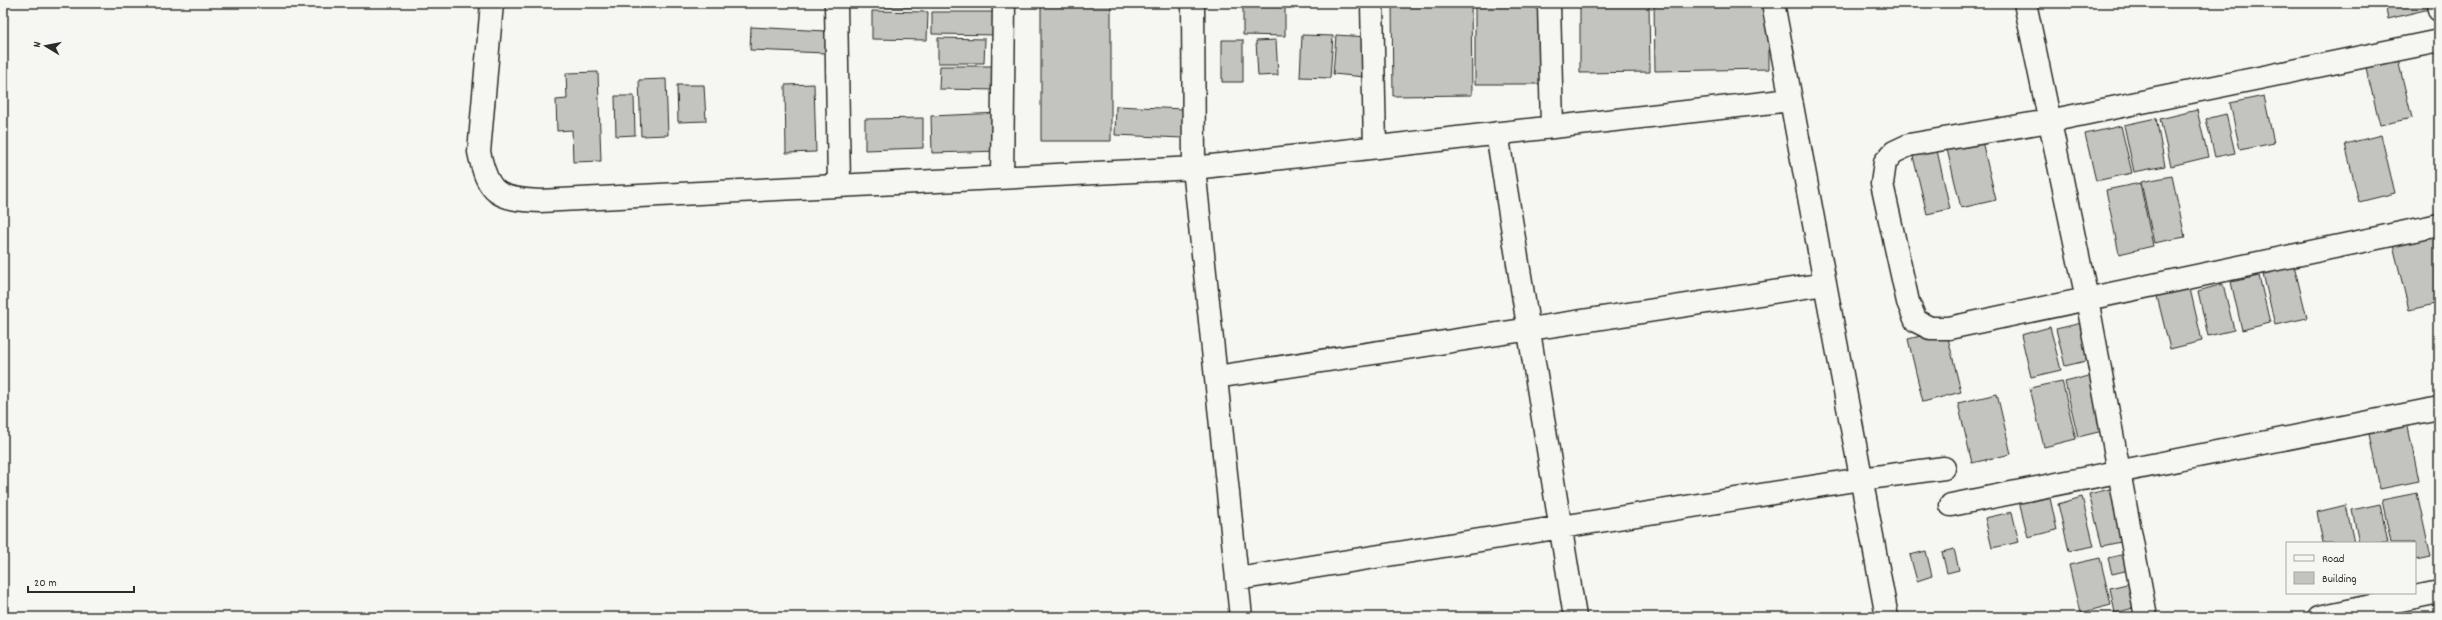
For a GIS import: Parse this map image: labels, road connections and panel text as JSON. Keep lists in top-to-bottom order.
{
  "legend": ["Road", "Building"],
  "scale_bar": "20 m",
  "north": "left"
}
